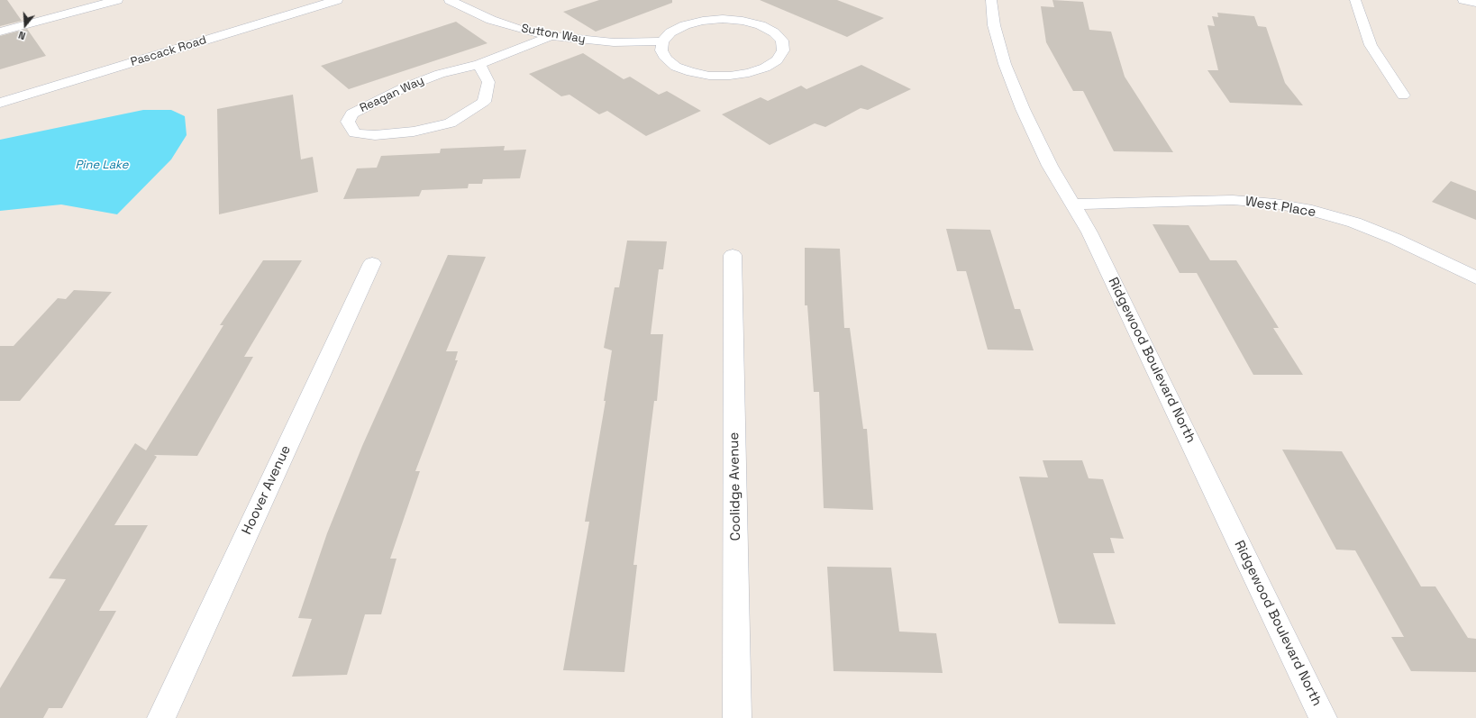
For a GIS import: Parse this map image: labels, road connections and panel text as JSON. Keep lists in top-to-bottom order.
{
  "streets": {
    "street": [
      "Sutton Way",
      "Pascack Road",
      "Reagan Way",
      "West Place",
      "Ridgewood Boulevard North",
      "Coolidge Avenue",
      "Hoover Avenue"
    ]
  },
  "crossings": [
    ["Sutton Way", "Reagan Way"],
    ["West Place", "Ridgewood Boulevard North"]
  ],
  "water": ["Pine Lake"],
  "north": "bottom"
}
